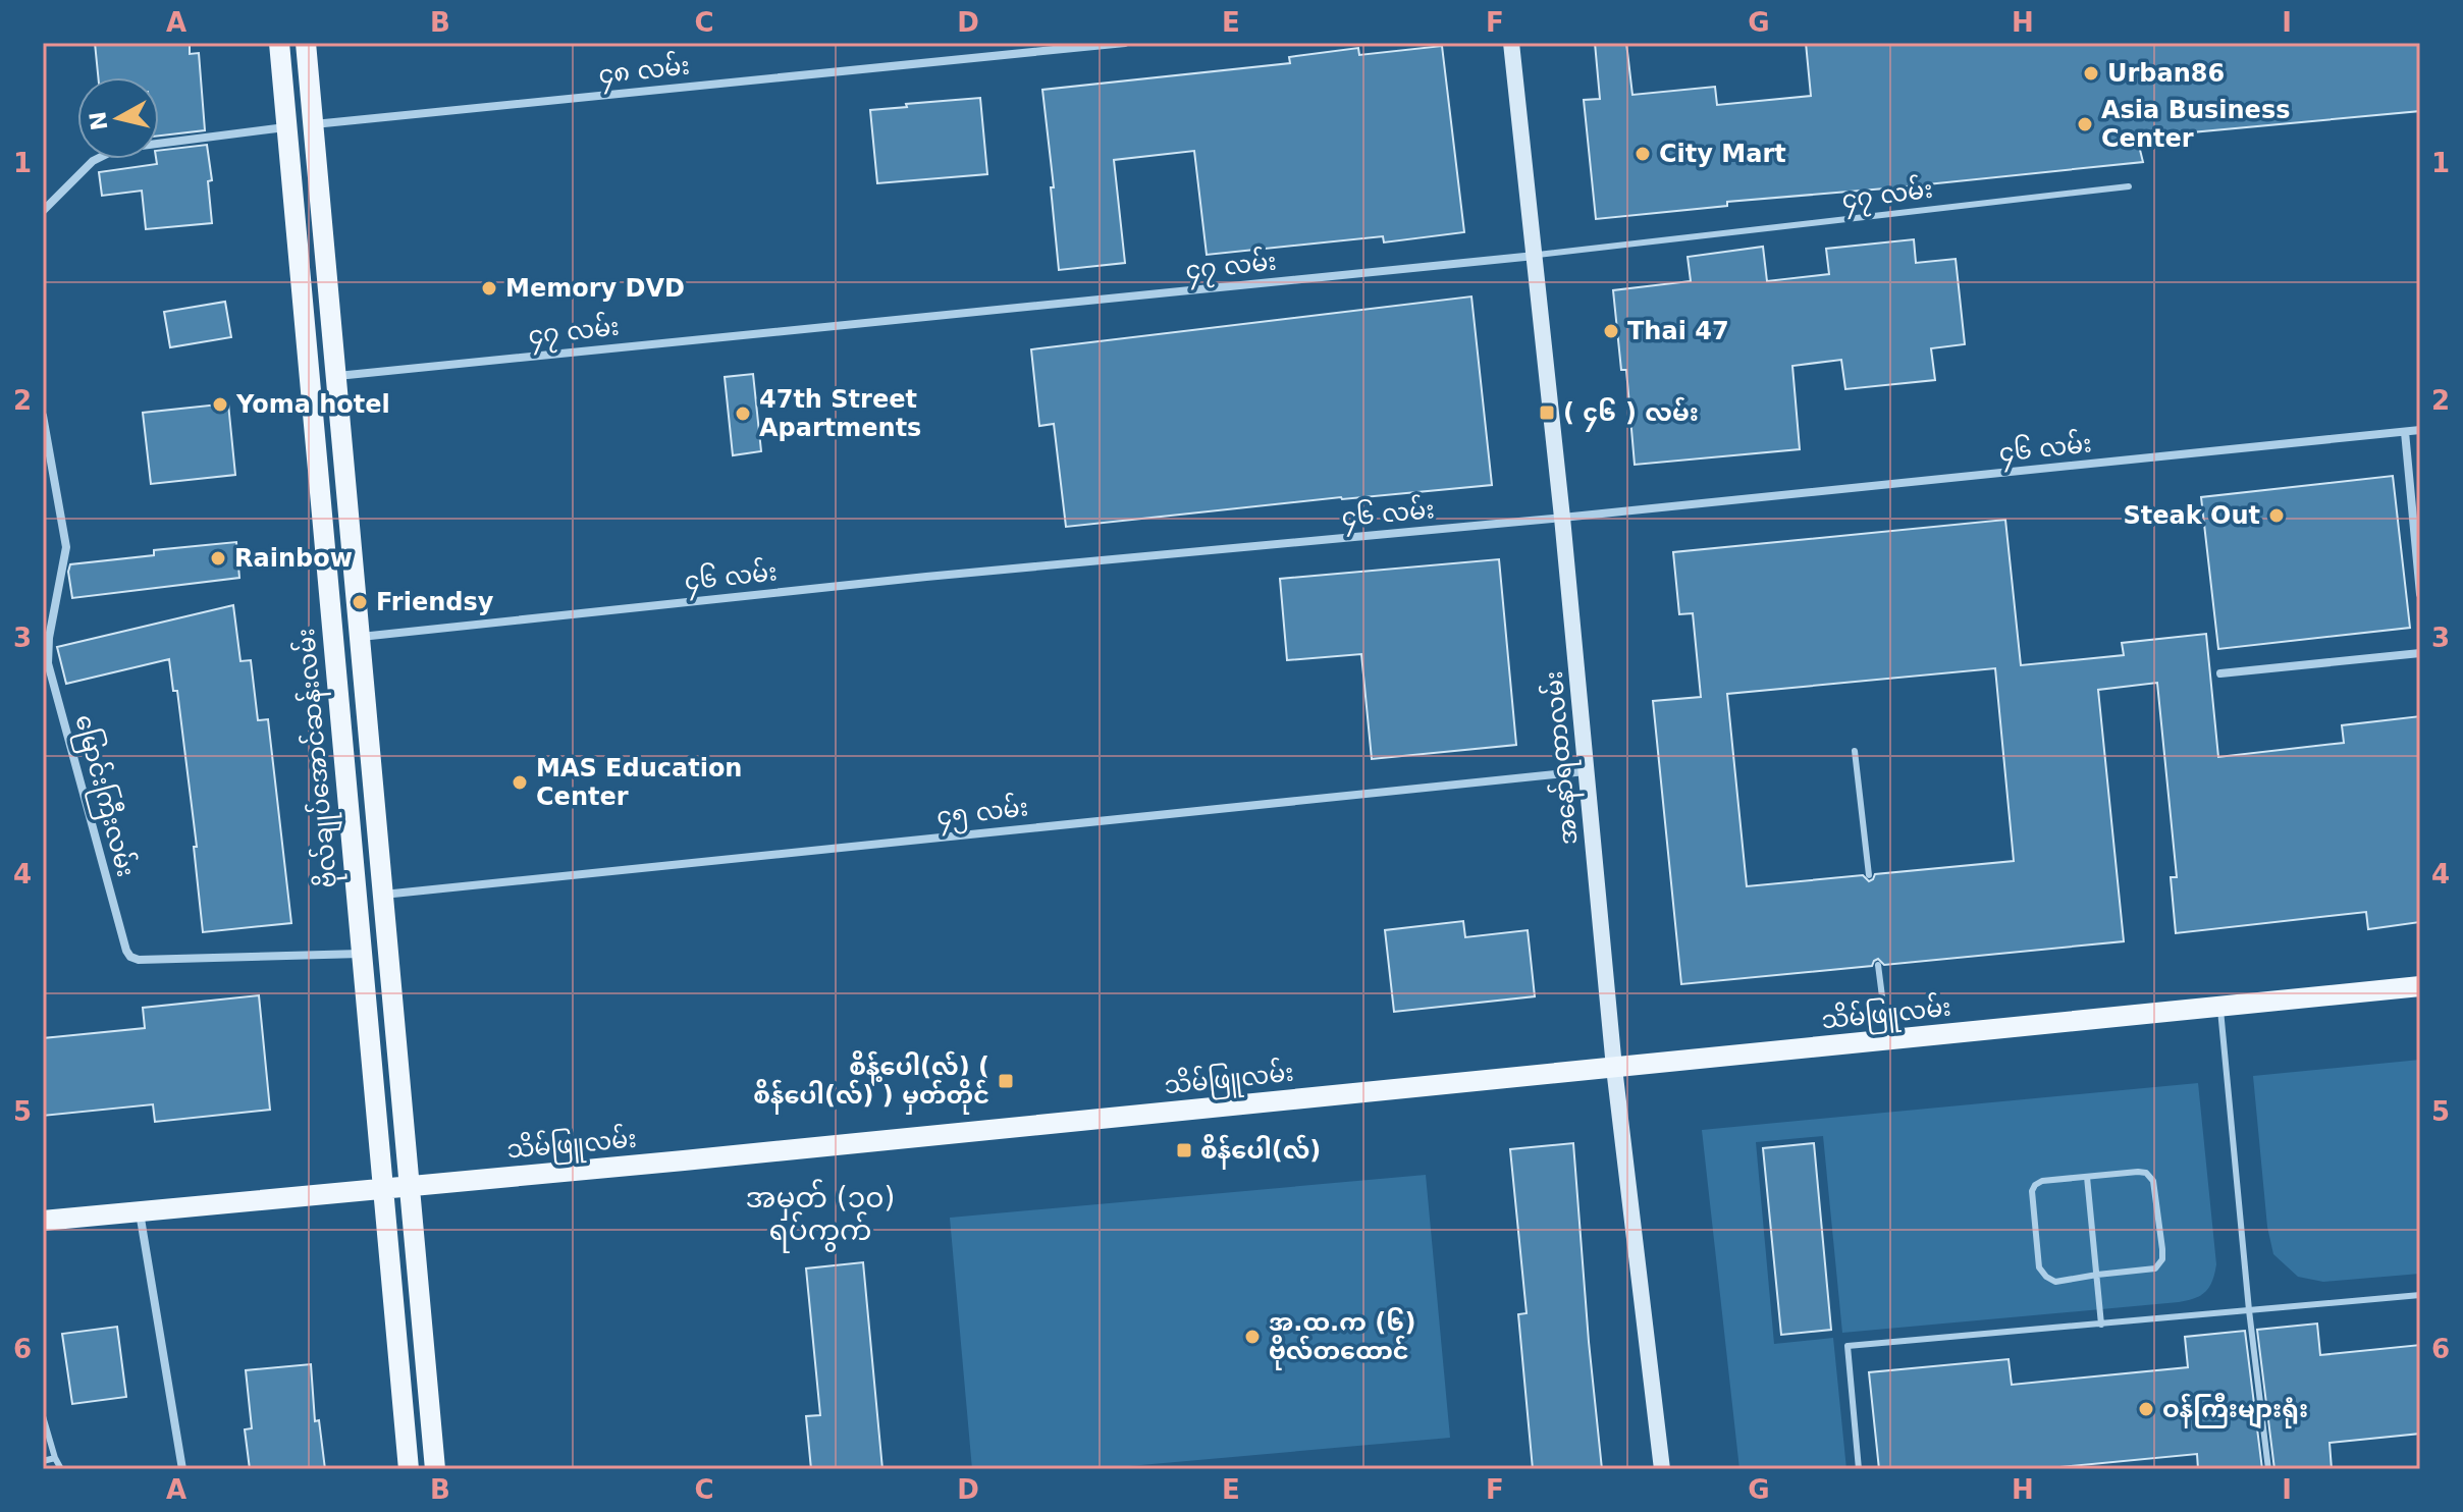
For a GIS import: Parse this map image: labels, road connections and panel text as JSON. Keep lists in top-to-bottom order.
{
  "streets": {
    "main road": ["ဗိုလ်ချုပ်အောင်ဆန်းလမ်း", "အနော်ရထာလမ်း", "သိမ်ဖြူလမ်း"],
    "street": [
      "၄၈ လမ်း",
      "၄၇ လမ်း",
      "၄၆ လမ်း",
      "မြောင်းကြီးလမ်း",
      "၄၅ လမ်း"
    ]
  },
  "crossings": [
    ["၄၇ လမ်း", "အနော်ရထာလမ်း"],
    ["၄၆ လမ်း", "အနော်ရထာလမ်း"],
    ["ဗိုလ်ချုပ်အောင်ဆန်းလမ်း", "မြောင်းကြီးလမ်း"],
    ["ဗိုလ်ချုပ်အောင်ဆန်းလမ်း", "သိမ်ဖြူလမ်း"],
    ["အနော်ရထာလမ်း", "၄၅ လမ်း"],
    ["အနော်ရထာလမ်း", "သိမ်ဖြူလမ်း"]
  ],
  "districts": ["အမှတ် (၁၀) ရပ်ကွက်"],
  "places": {
    "other": [
      "Urban86",
      "Asia Business Center",
      "City Mart",
      "Memory DVD",
      "Thai 47",
      "Yoma hotel",
      "47th Street Apartments",
      "Steak Out",
      "Rainbow",
      "Friendsy",
      "MAS Education Center",
      "အ.ထ.က (၆) ဗိုလ်တထောင်",
      "ဝန်ကြီးများရုံး"
    ],
    "transit": ["( ၄၆ ) လမ်း", "စိန့်ပေါ(လ်) ( စိန်ပေါ(လ်) ) မှတ်တိုင်", "စိန်ပေါ(လ်)"]
  },
  "north": "left",
  "grid": {
    "columns": [
      "A",
      "B",
      "C",
      "D",
      "E",
      "F",
      "G",
      "H",
      "I"
    ],
    "rows": [
      "1",
      "2",
      "3",
      "4",
      "5",
      "6"
    ]
  }
}
